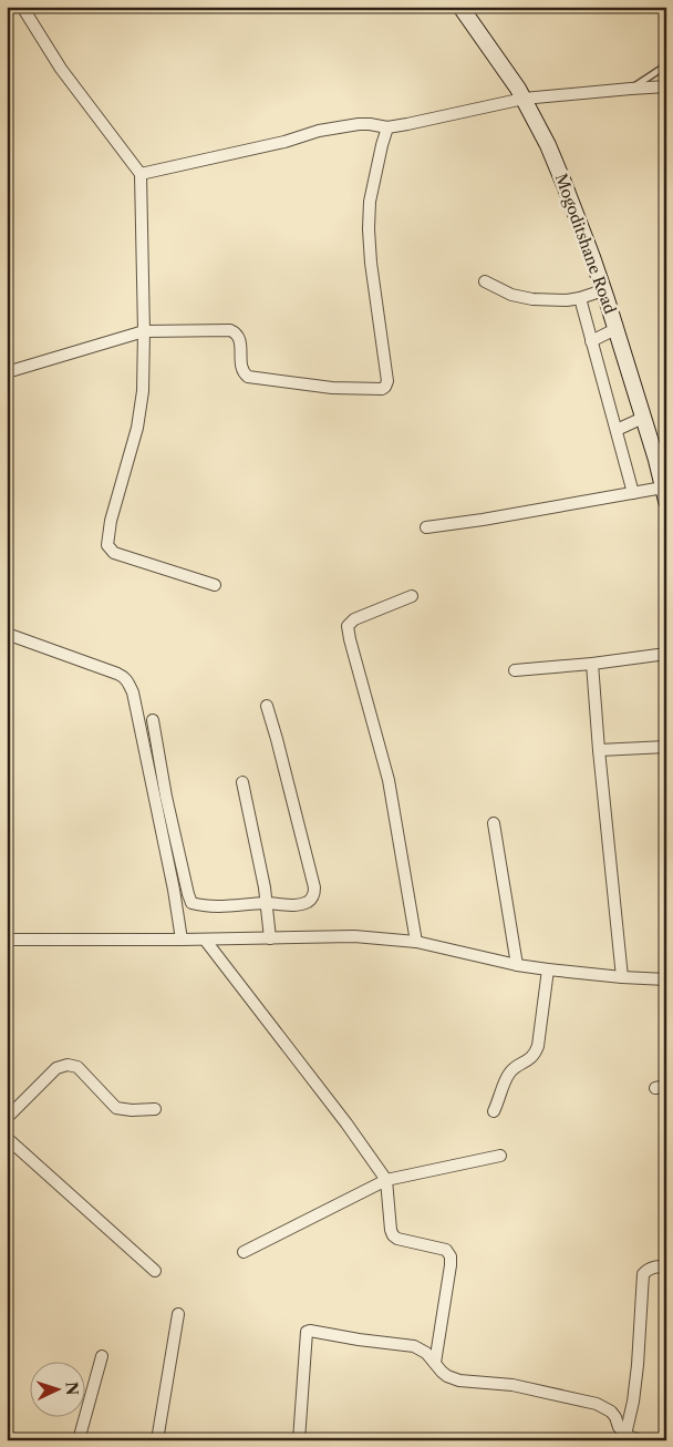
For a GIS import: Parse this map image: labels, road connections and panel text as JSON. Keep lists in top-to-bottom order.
{
  "streets": {
    "main road": ["Mogoditshane Road"]
  },
  "north": "right"
}
